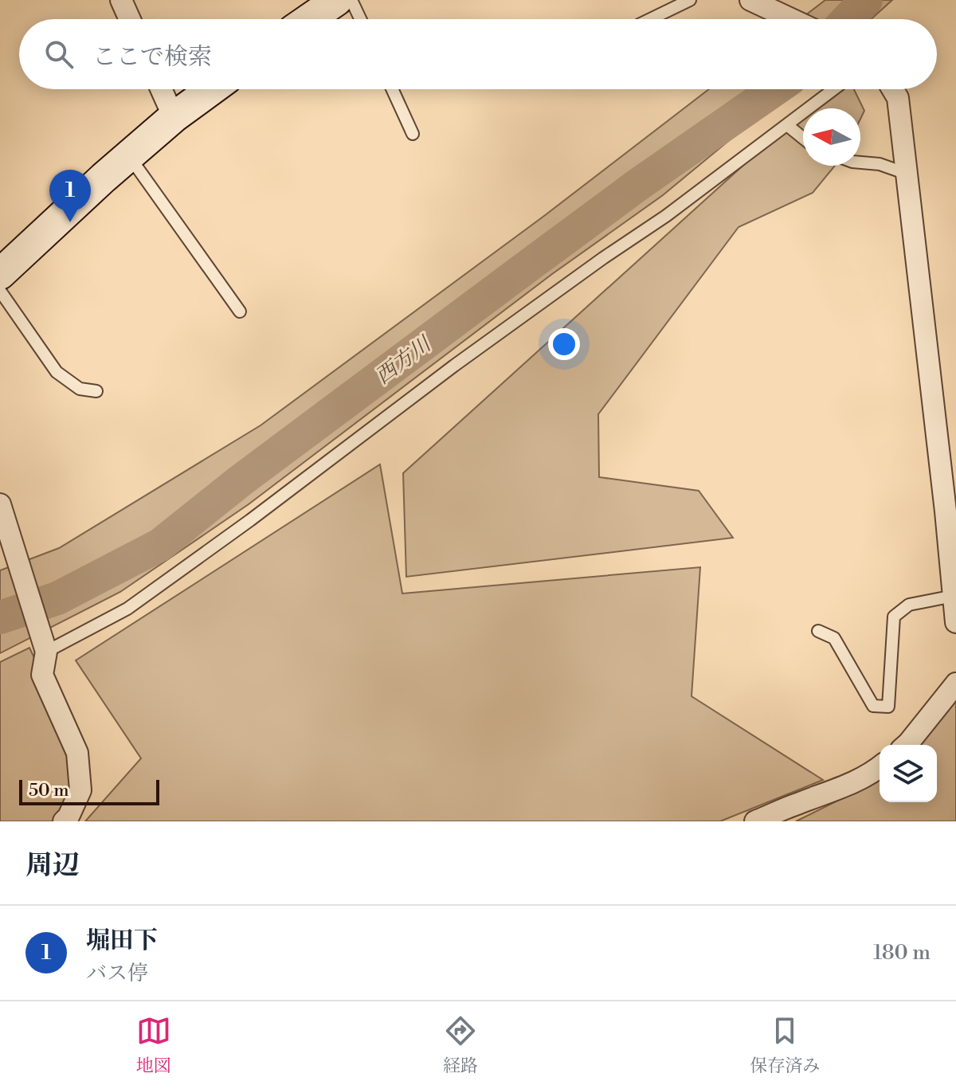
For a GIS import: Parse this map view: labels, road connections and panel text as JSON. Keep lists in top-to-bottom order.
{
  "water": ["西方川"],
  "scale_bar": "50 m",
  "north": "left",
  "page": {
    "search": "ここで検索",
    "pins": "1",
    "scale": "50 m",
    "heading": "周辺",
    "list": [
      {
        "mark": "1",
        "name": "堀田下",
        "note": "バス停",
        "value": "180 m"
      }
    ],
    "nav": ["地図", "経路", "保存済み"]
  }
}
